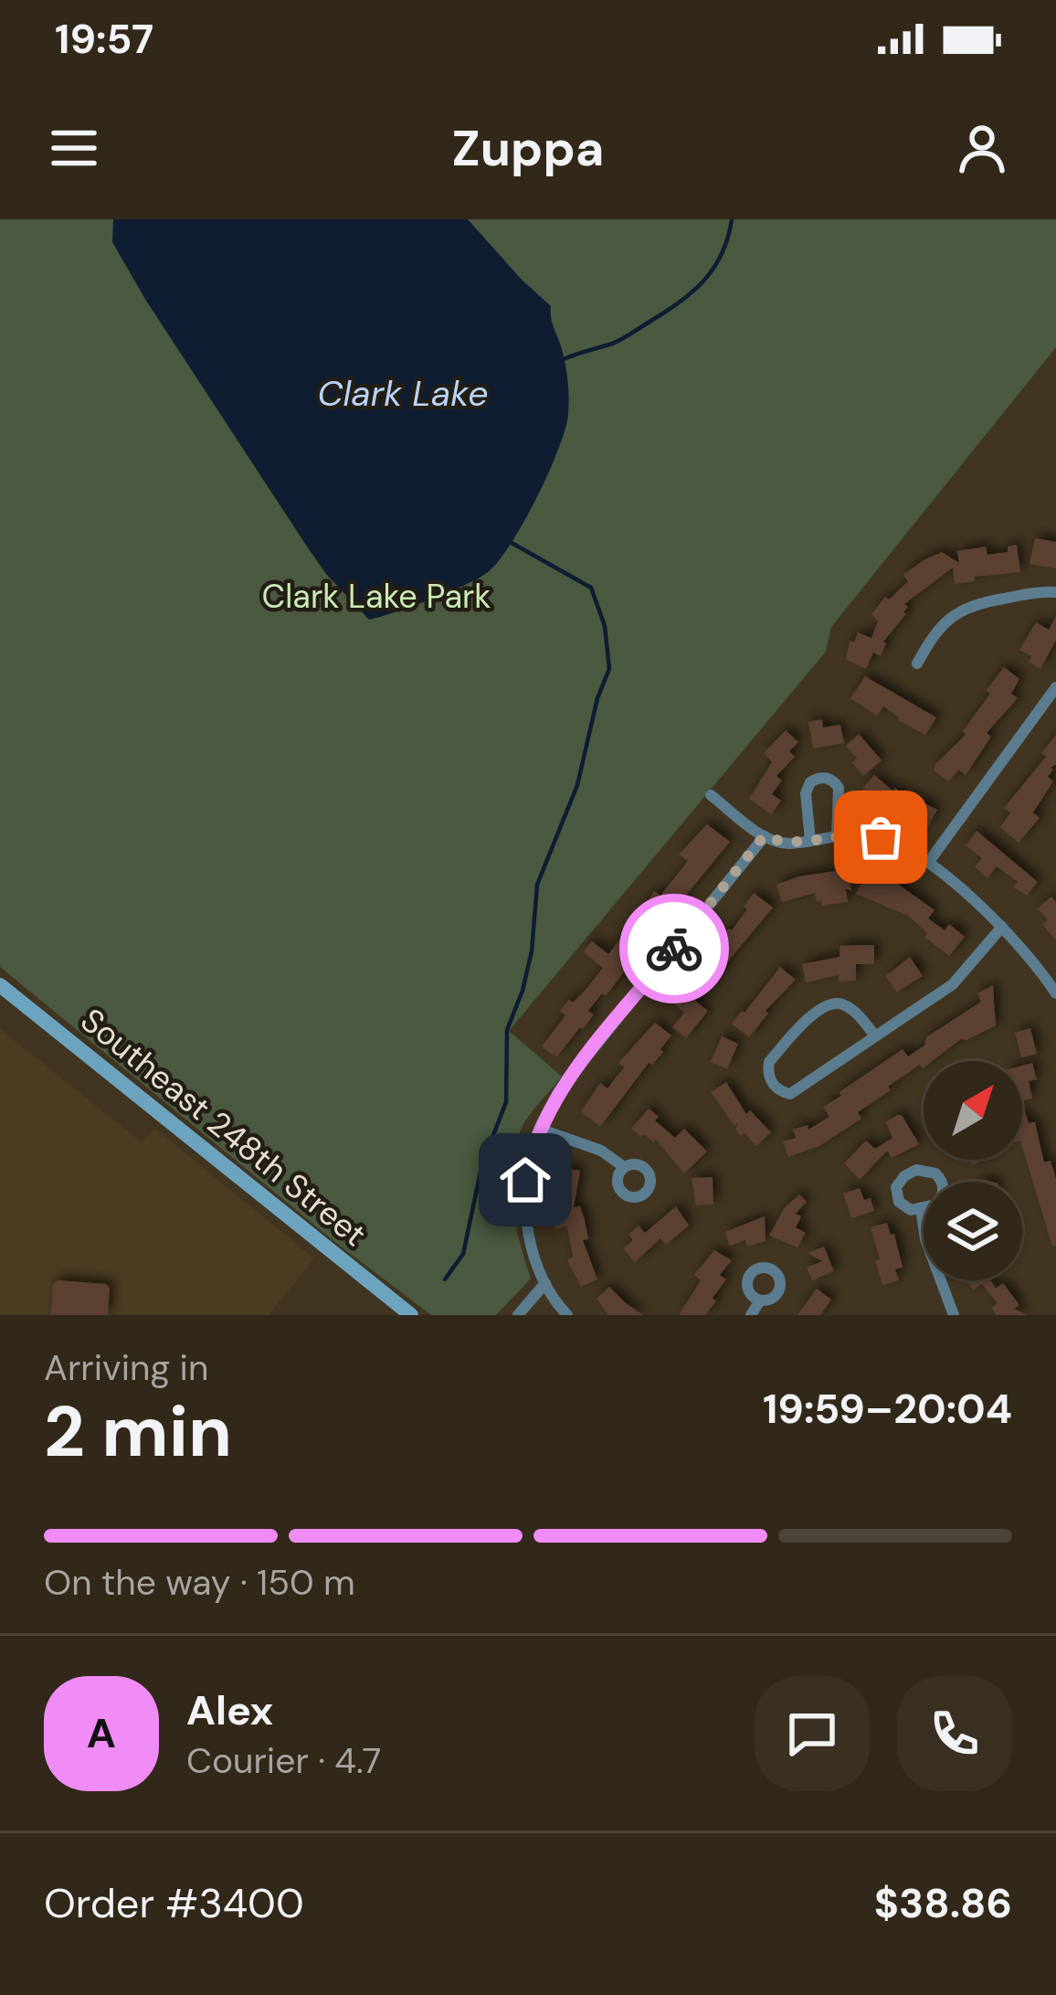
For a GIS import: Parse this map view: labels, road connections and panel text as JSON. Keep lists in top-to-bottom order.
{
  "streets": {
    "street": ["Southeast 248th Street"]
  },
  "water": ["Clark Lake"],
  "parks": ["Clark Lake Park"],
  "north": "top right",
  "page": {
    "status": "19:57",
    "header": "Zuppa",
    "heading": ["2 min", "Arriving in", "19:59–20:04"],
    "panel": [
      "Alex",
      "Courier · 4.7",
      "Order #3400",
      "$38.86"
    ],
    "bar": "On the way · 150 m",
    "round": "A"
  }
}
